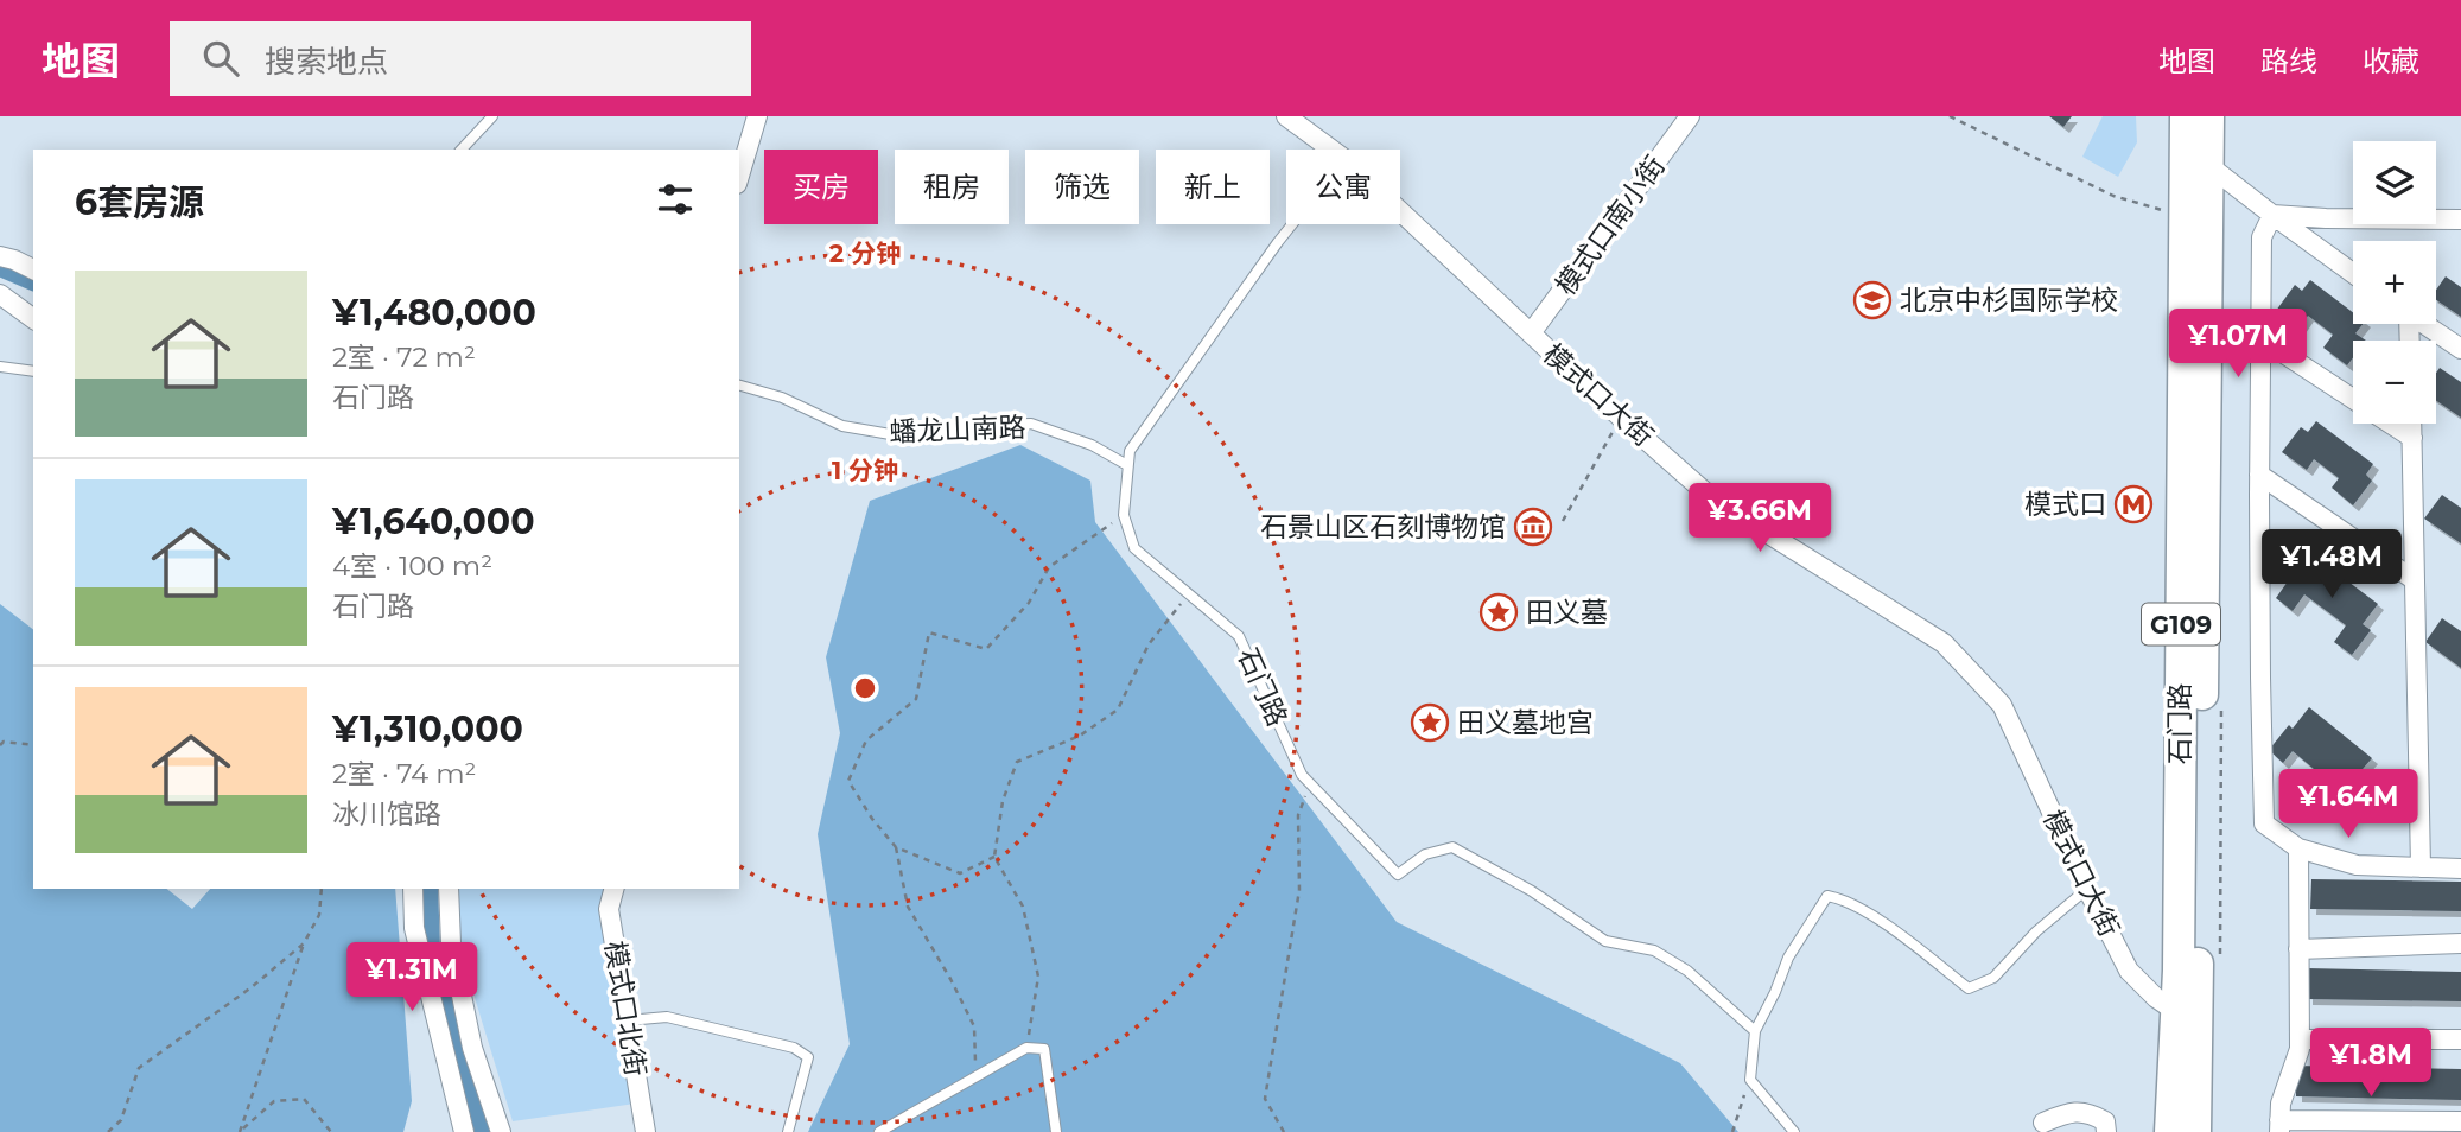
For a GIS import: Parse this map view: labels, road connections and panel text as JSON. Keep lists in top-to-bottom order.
{
  "streets": {
    "highway": ["G109", "石门路"],
    "street": ["模式口南小街", "模式口大街", "模式口北街"],
    "lane": ["蟠龙山南路"]
  },
  "crossings": [
    ["模式口南小街", "模式口大街"],
    ["模式口大街", "石门路"],
    ["蟠龙山南路", "石门路"]
  ],
  "places": {
    "school or university": ["北京中杉国际学校"],
    "metro station": ["模式口"],
    "museum": ["石景山区石刻博物馆"],
    "place": ["田义墓", "田义墓地宫"]
  },
  "page": {
    "header": "地图",
    "search": "搜索地点",
    "nav": ["地图", "路线", "收藏"],
    "map_buttons": ["+", "−"],
    "chip": [
      "买房",
      "租房",
      "筛选",
      "新上",
      "公寓"
    ],
    "heading": "6套房源",
    "list": [
      {
        "name": "¥1,480,000",
        "note": "2室 · 72 m² · 石门路"
      },
      {
        "name": "¥1,640,000",
        "note": "4室 · 100 m² · 石门路"
      },
      {
        "name": "¥1,310,000",
        "note": "2室 · 74 m² · 冰川馆路"
      }
    ],
    "price": [
      "¥1.07M",
      "¥3.66M",
      "¥1.48M",
      "¥1.64M",
      "¥1.31M",
      "¥1.8M"
    ]
  },
  "rings": ["2 分钟", "1 分钟"]
}
